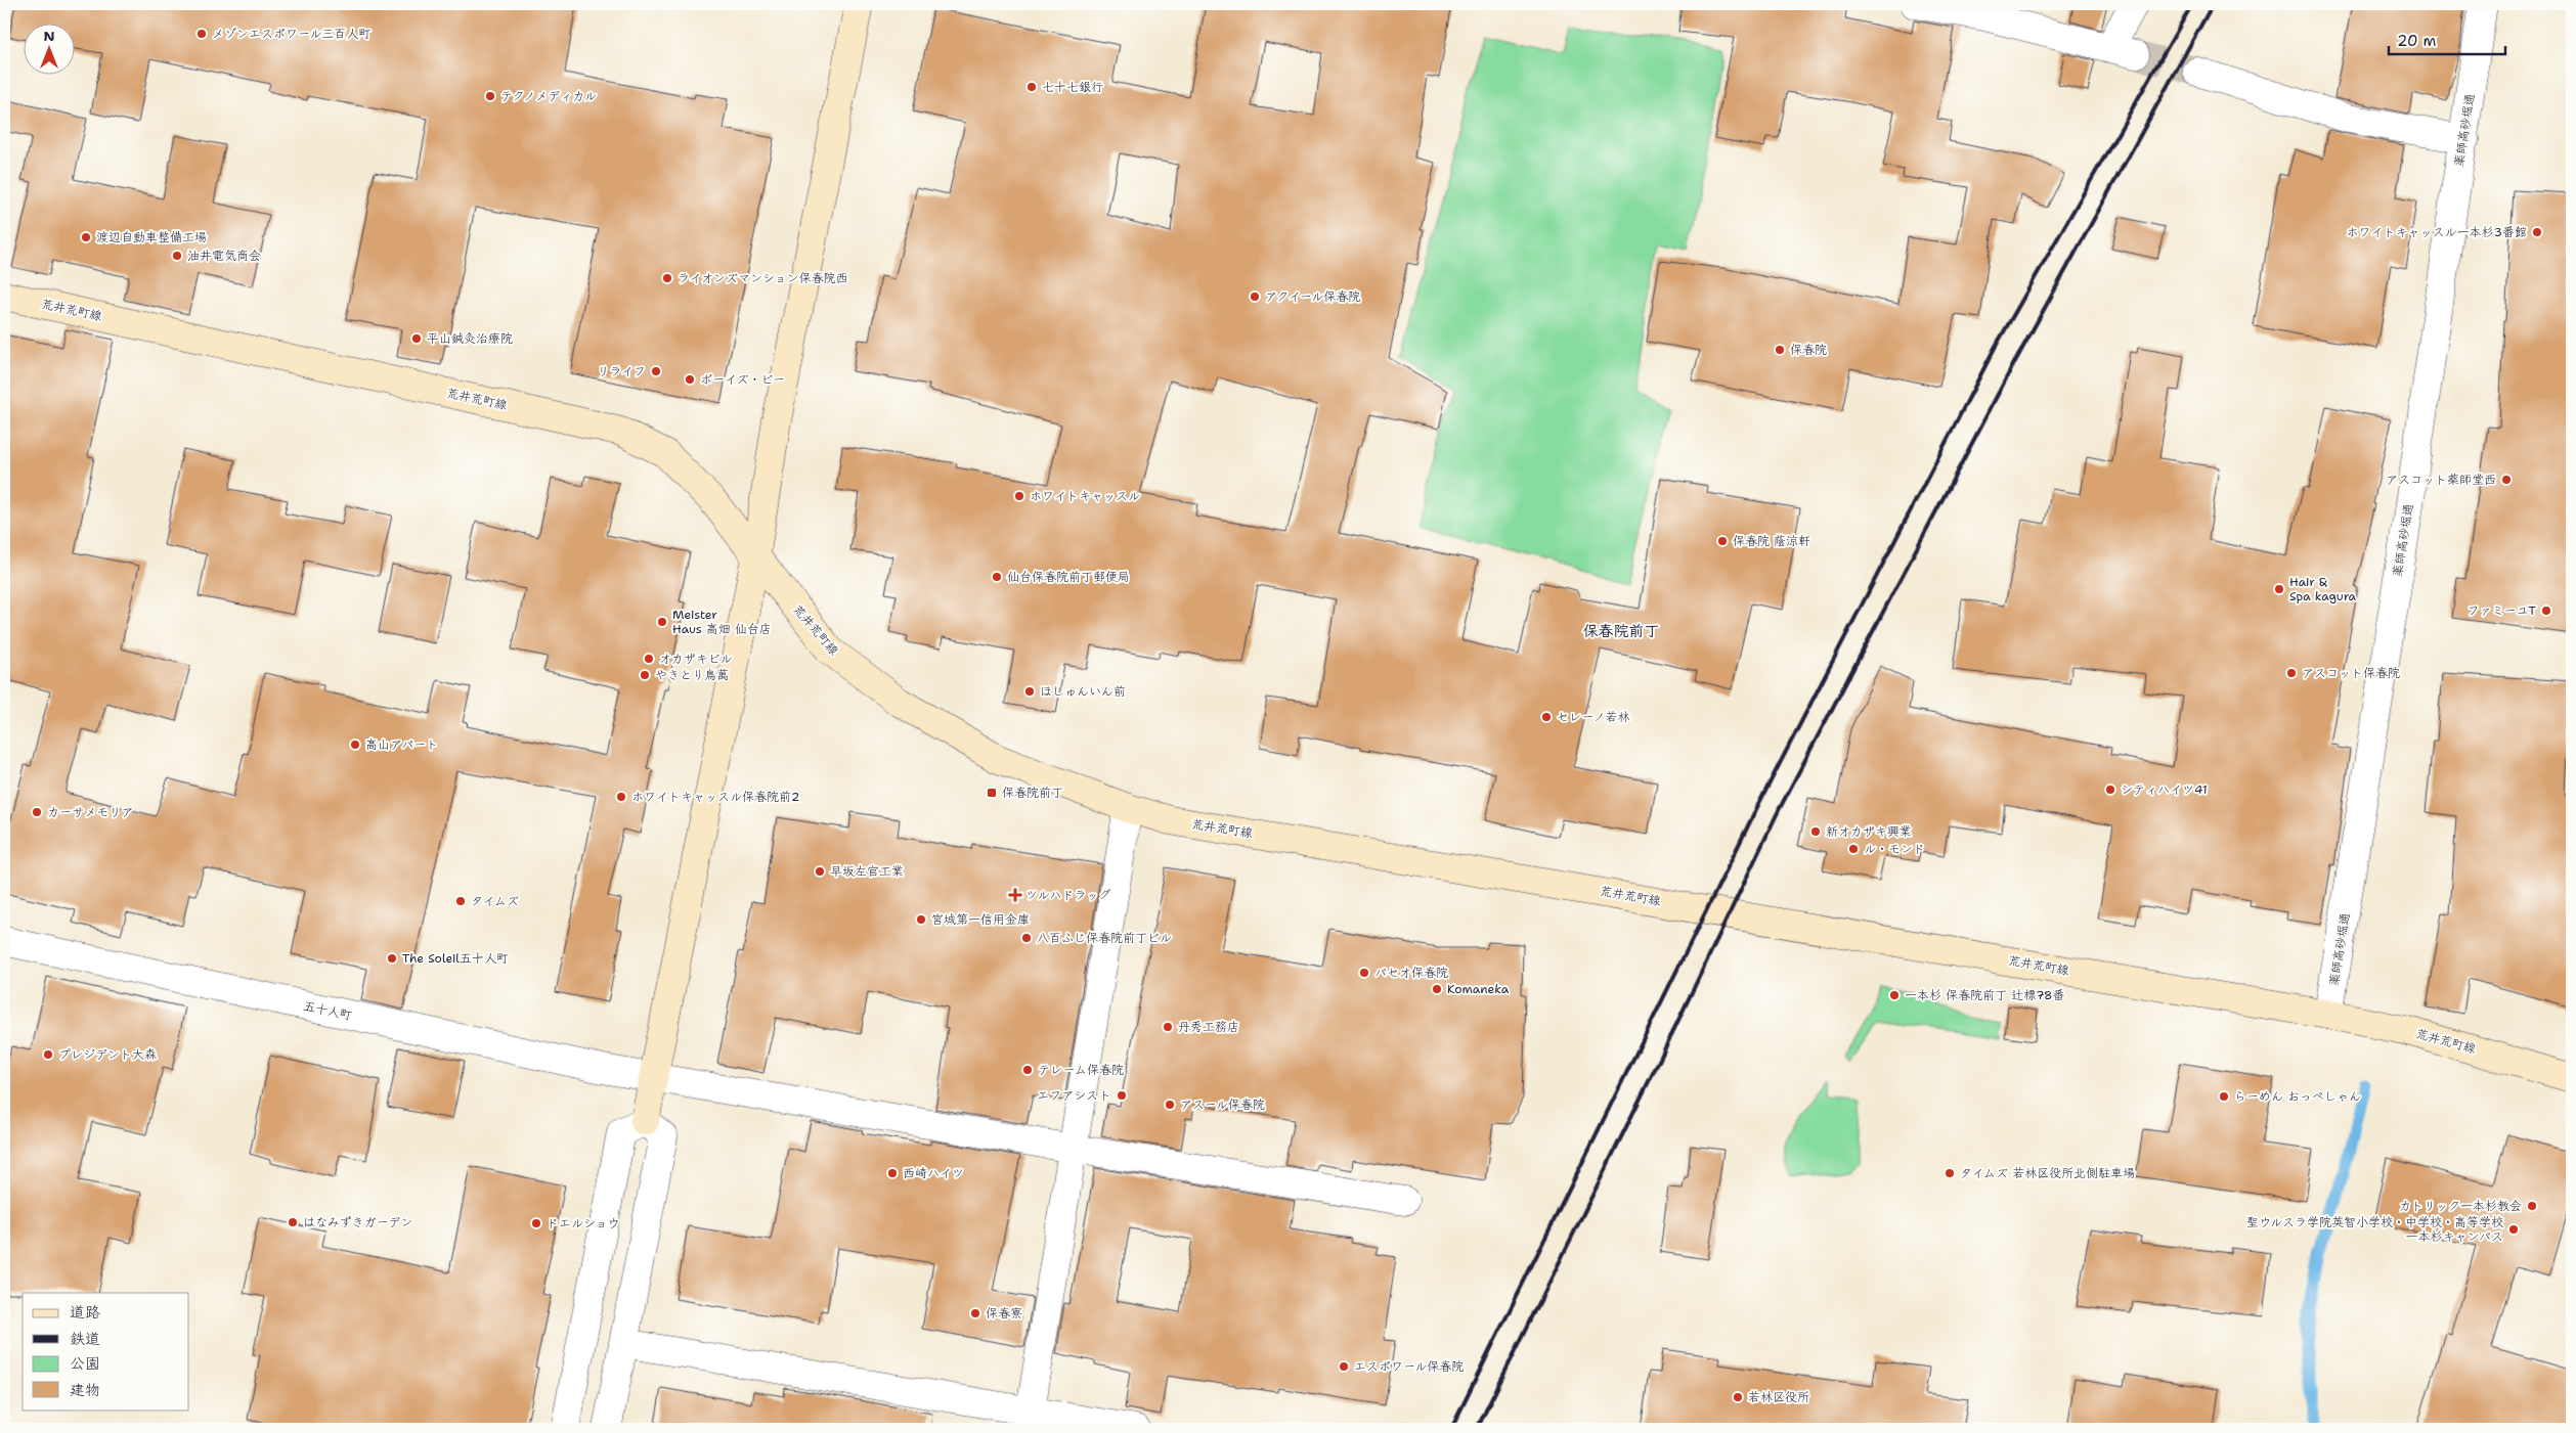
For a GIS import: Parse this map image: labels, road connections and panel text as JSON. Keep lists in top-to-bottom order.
{
  "streets": {
    "main road": ["荒井荒町線"],
    "street": ["薬師高砂堀通", "五十人町"]
  },
  "crossings": [
    ["薬師高砂堀通", "荒井荒町線"]
  ],
  "districts": ["保春院前丁"],
  "places": {
    "other": [
      "メゾンエスポワール三百人町",
      "七十七銀行",
      "テクノメディカル",
      "ホワイトキャッスル一本杉3番館",
      "渡辺自動車整備工場",
      "油井電気商会",
      "ライオンズマンション保春院西",
      "アクイール保春院",
      "平山鍼灸治療院",
      "保春院",
      "リライフ",
      "ボーイズ・ビー",
      "アスコット薬師堂西",
      "ホワイトキャッスル",
      "保春院 蔭涼軒",
      "仙台保春院前丁郵便局",
      "Hair & Spa kagura",
      "ファミーユT",
      "Meister Haus 高畑 仙台店",
      "オカザキビル",
      "アスコット保春院",
      "やきとり鳥萬",
      "ほしゅんいん前",
      "セレーノ若林",
      "高山アパート",
      "シティハイツ41",
      "ホワイトキャッスル保春院前2",
      "カーサメモリア",
      "新オカザキ興業",
      "ル・モンド",
      "早坂左官工業",
      "タイムズ",
      "宮城第一信用金庫",
      "八百ふじ保春院前丁ビル",
      "The Soleil五十人町",
      "パセオ保春院",
      "Komaneka",
      "一本杉 保春院前丁 辻標78番",
      "丹秀工務店",
      "プレジデント大森",
      "テレーム保春院",
      "エフアシスト",
      "らーめん おっぺしゃん",
      "アスール保春院",
      "西崎ハイツ",
      "タイムズ 若林区役所北側駐車場",
      "カトリック一本杉教会",
      "はなみずきガーデン",
      "ドエルショウ",
      "聖ウルスラ学院英智小学校・中学校・高等学校 一本杉キャンパス",
      "保春寮",
      "エスポワール保春院",
      "若林区役所"
    ],
    "transit": ["保春院前丁"],
    "health": ["ツルハドラッグ"]
  },
  "legend": [
    "道路",
    "鉄道",
    "公園",
    "建物"
  ],
  "scale_bar": "20 m",
  "north": "top"
}
